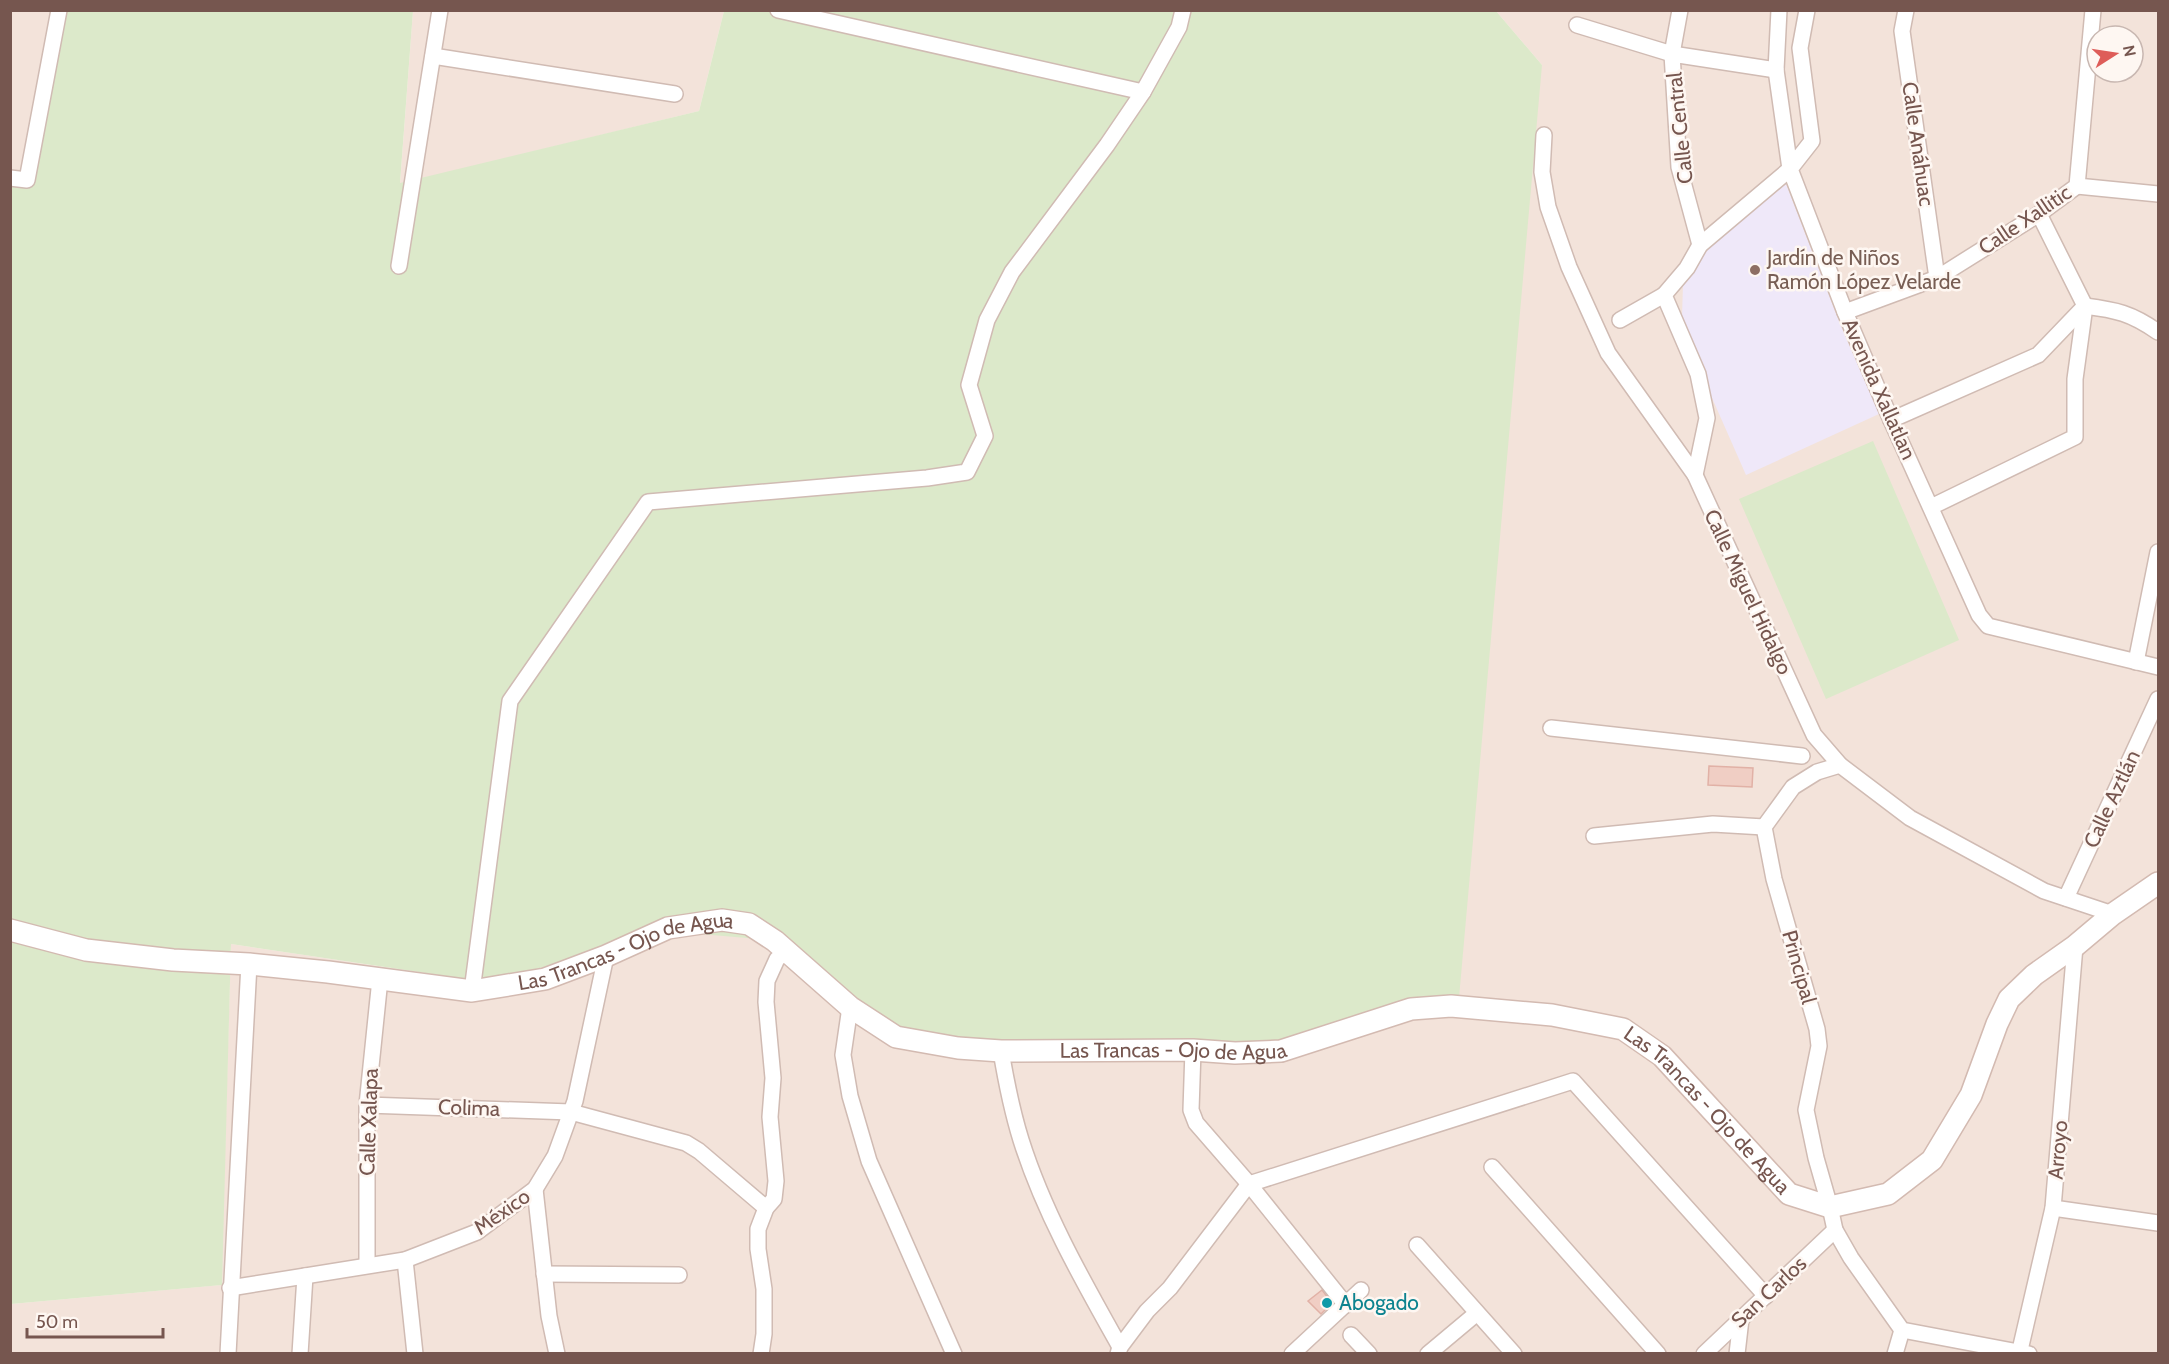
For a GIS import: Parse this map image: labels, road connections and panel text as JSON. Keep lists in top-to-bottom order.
{
  "streets": {
    "street": [
      "Calle Central",
      "Calle Anáhuac",
      "Calle Xallitic",
      "Avenida Xallatlan",
      "Calle Miguel Hidalgo",
      "Calle Aztlán",
      "Las Trancas - Ojo de Agua",
      "Principal",
      "Colima",
      "Calle Xalapa",
      "Arroyo",
      "México",
      "San Carlos"
    ]
  },
  "crossings": [
    ["Calle Anáhuac", "Calle Xallitic"],
    ["Calle Xallitic", "Avenida Xallatlan"],
    ["Calle Miguel Hidalgo", "Calle Aztlán"],
    ["Las Trancas - Ojo de Agua", "Principal"],
    ["Las Trancas - Ojo de Agua", "Calle Xalapa"],
    ["Las Trancas - Ojo de Agua", "México"],
    ["Principal", "San Carlos"],
    ["Colima", "Calle Xalapa"],
    ["Colima", "México"],
    ["Calle Xalapa", "México"]
  ],
  "places": ["Jardín de Niños Ramón López Velarde", "Abogado"],
  "scale_bar": "50 m",
  "north": "right"
}
